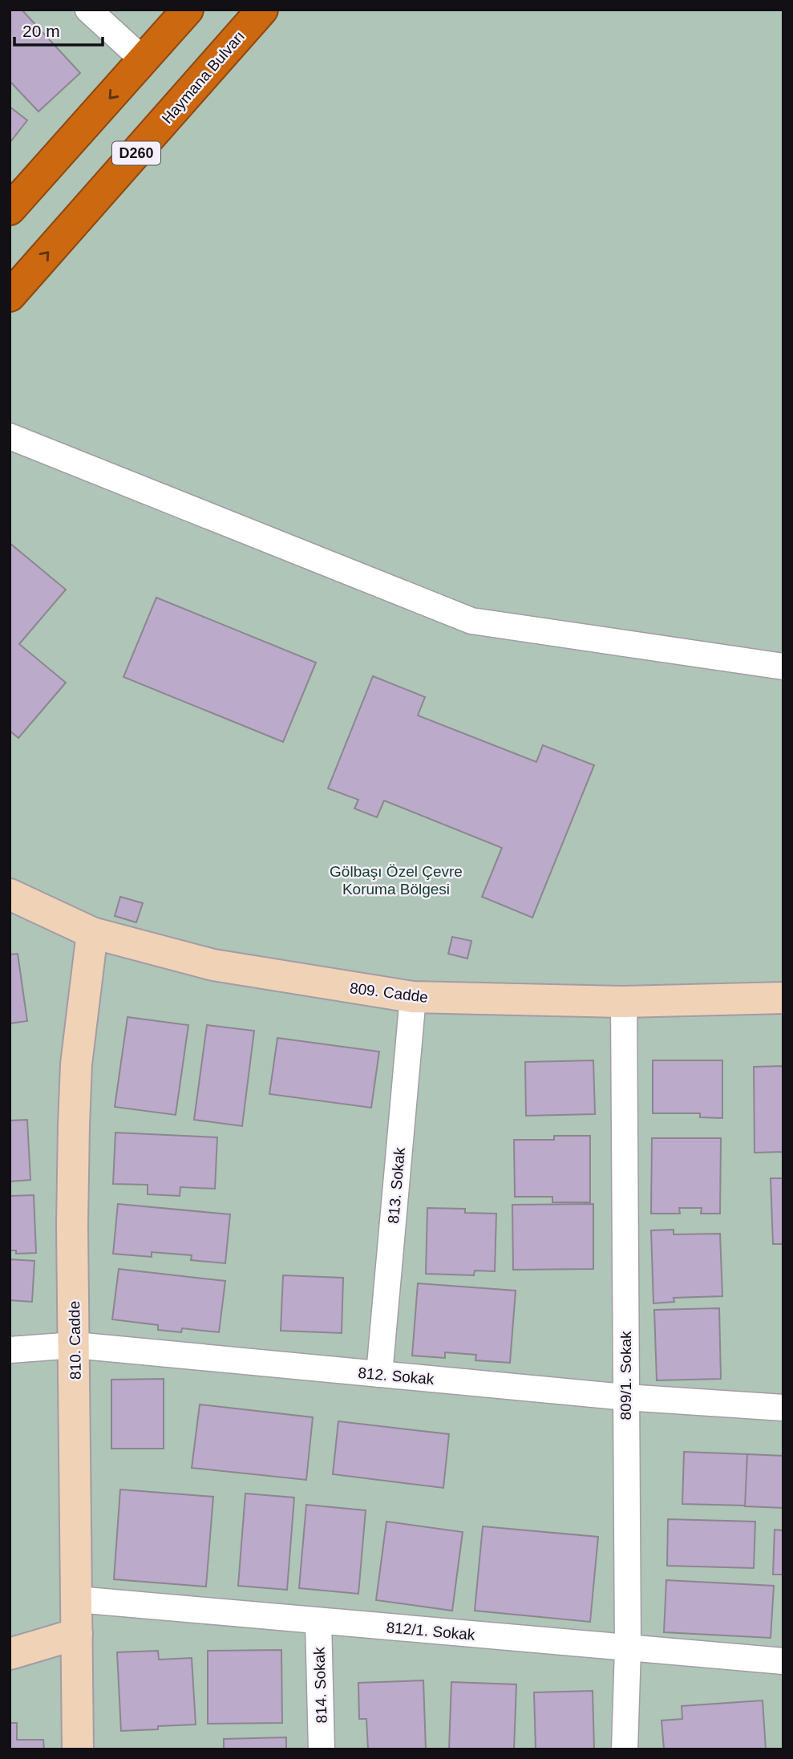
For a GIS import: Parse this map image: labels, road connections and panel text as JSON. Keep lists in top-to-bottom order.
{
  "streets": {
    "highway": ["Haymana Bulvarı", "D260"],
    "street": [
      "809. Cadde",
      "813. Sokak",
      "810. Cadde",
      "812. Sokak",
      "809/1. Sokak",
      "812/1. Sokak",
      "814. Sokak"
    ]
  },
  "crossings": [
    ["809. Cadde", "813. Sokak"],
    ["809. Cadde", "810. Cadde"],
    ["809. Cadde", "809/1. Sokak"],
    ["813. Sokak", "812. Sokak"],
    ["810. Cadde", "812. Sokak"],
    ["810. Cadde", "812/1. Sokak"],
    ["812. Sokak", "809/1. Sokak"],
    ["809/1. Sokak", "812/1. Sokak"],
    ["812/1. Sokak", "814. Sokak"]
  ],
  "parks": ["Gölbaşı Özel Çevre Koruma Bölgesi"],
  "scale_bar": "20 m"
}
